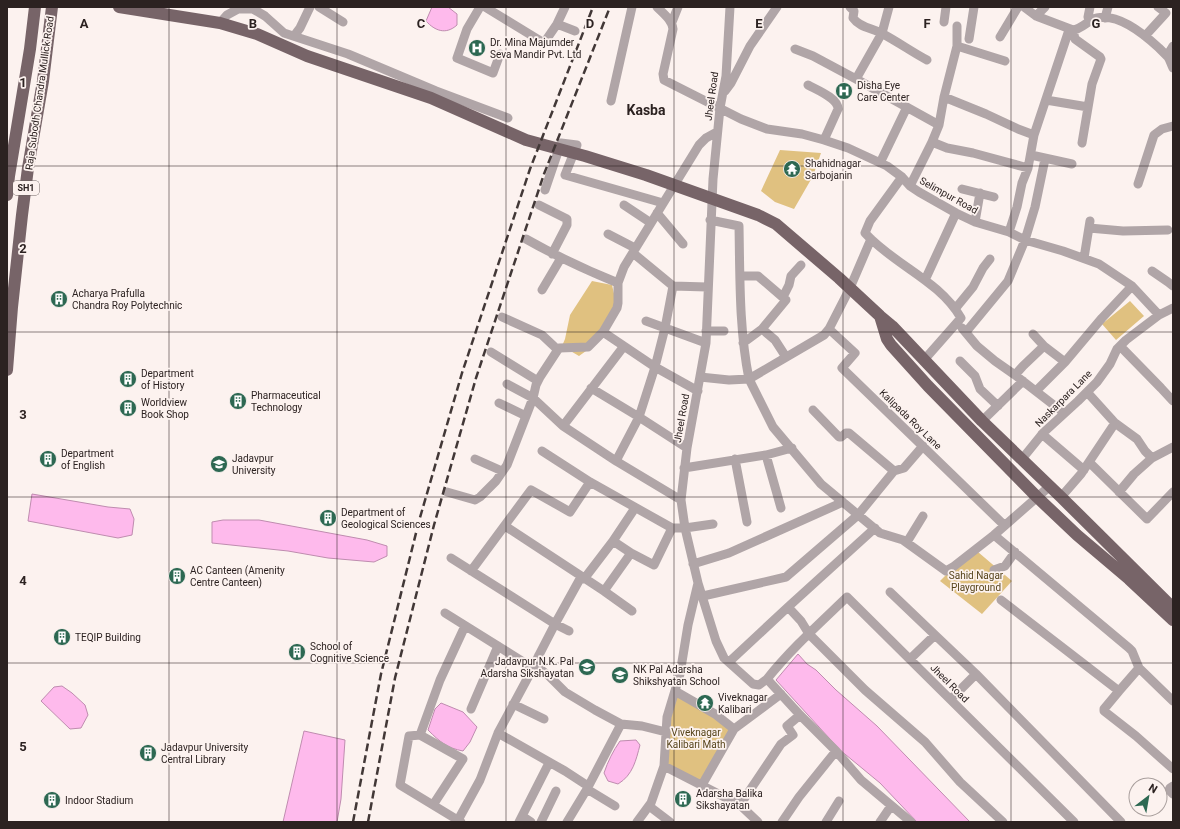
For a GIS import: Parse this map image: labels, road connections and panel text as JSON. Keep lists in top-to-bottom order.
{
  "streets": {
    "main road": ["Raja Subodh Chandra Mullick Road", "SH1"],
    "street": [
      "Jheel Road",
      "Selimpur Road",
      "Naskarpara Lane",
      "Kalipada Roy Lane"
    ]
  },
  "crossings": [
    ["Jheel Road", "Selimpur Road"],
    ["Selimpur Road", "Naskarpara Lane"]
  ],
  "districts": ["Kasba"],
  "parks": ["Sahid Nagar Playground", "Viveknagar Kalibari Math"],
  "places": {
    "hospital": ["Dr. Mina Majumder Seva Mandir Pvt. Ltd", "Disha Eye Care Center"],
    "temple": ["Shahidnagar Sarbojanin", "Viveknagar Kalibari"],
    "building": [
      "Acharya Prafulla Chandra Roy Polytechnic",
      "Department of History",
      "Pharmaceutical Technology",
      "Worldview Book Shop",
      "Department of English",
      "Department of Geological Sciences",
      "AC Canteen (Amenity Centre Canteen)",
      "TEQIP Building",
      "School of Cognitive Science",
      "Jadavpur University Central Library",
      "Adarsha Balika Sikshayatan",
      "Indoor Stadium"
    ],
    "school or university": ["Jadavpur University", "Jadavpur N.K. Pal Adarsha Sikshayatan", "NK Pal Adarsha Shikshyatan School"]
  },
  "north": "top right",
  "grid": {
    "columns": [
      "A",
      "B",
      "C",
      "D",
      "E",
      "F",
      "G"
    ],
    "rows": [
      "1",
      "2",
      "3",
      "4",
      "5"
    ]
  }
}
